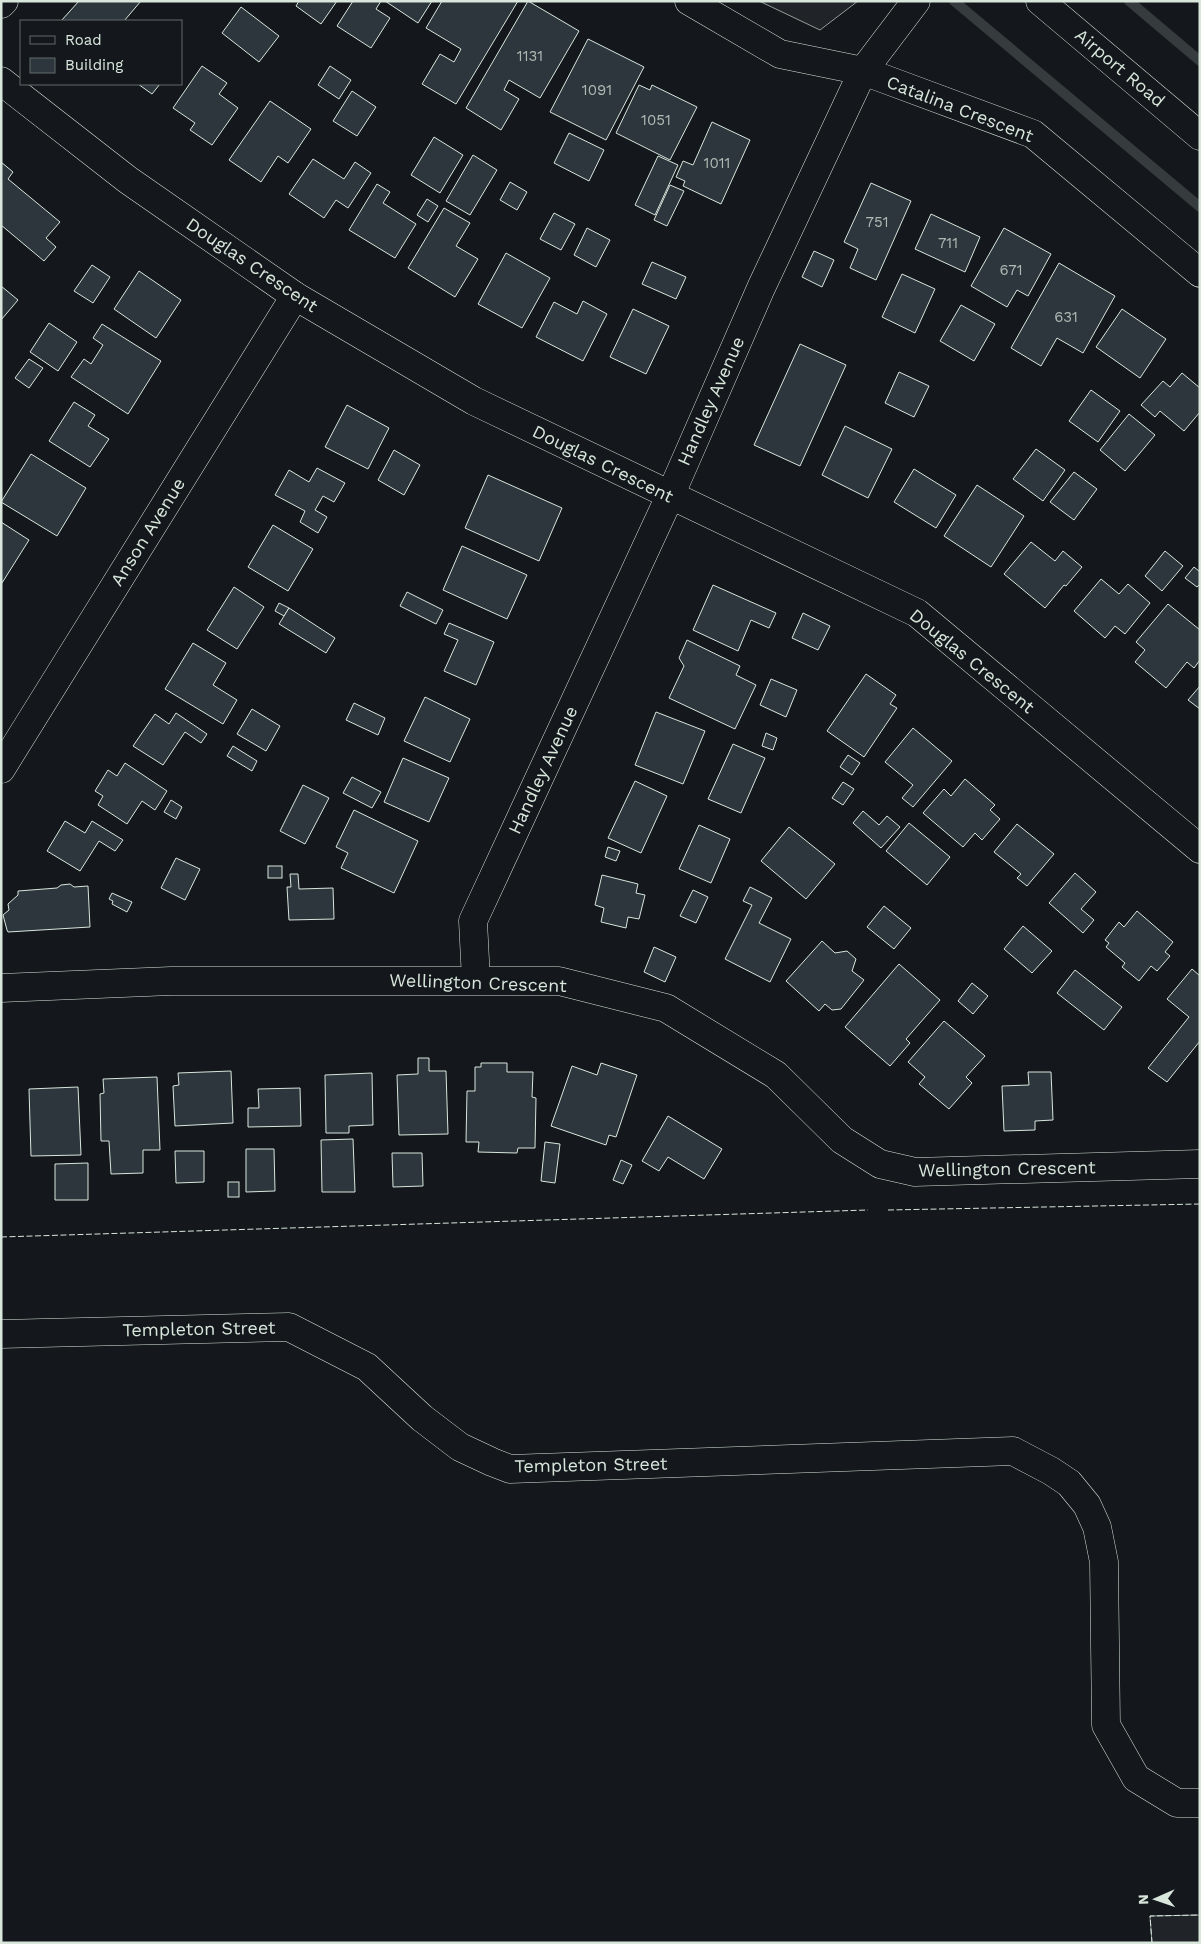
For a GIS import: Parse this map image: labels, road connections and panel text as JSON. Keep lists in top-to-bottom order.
{
  "streets": {
    "street": [
      "Airport Road",
      "Catalina Crescent",
      "Douglas Crescent",
      "Handley Avenue",
      "Anson Avenue",
      "Wellington Crescent",
      "Templeton Street"
    ]
  },
  "crossings": [
    ["Catalina Crescent", "Handley Avenue"],
    ["Douglas Crescent", "Handley Avenue"],
    ["Douglas Crescent", "Anson Avenue"],
    ["Handley Avenue", "Wellington Crescent"]
  ],
  "house_numbers": [
    "1131",
    "1091",
    "1051",
    "1011",
    "751",
    "711",
    "671",
    "631"
  ],
  "legend": ["Road", "Building"],
  "north": "left"
}
